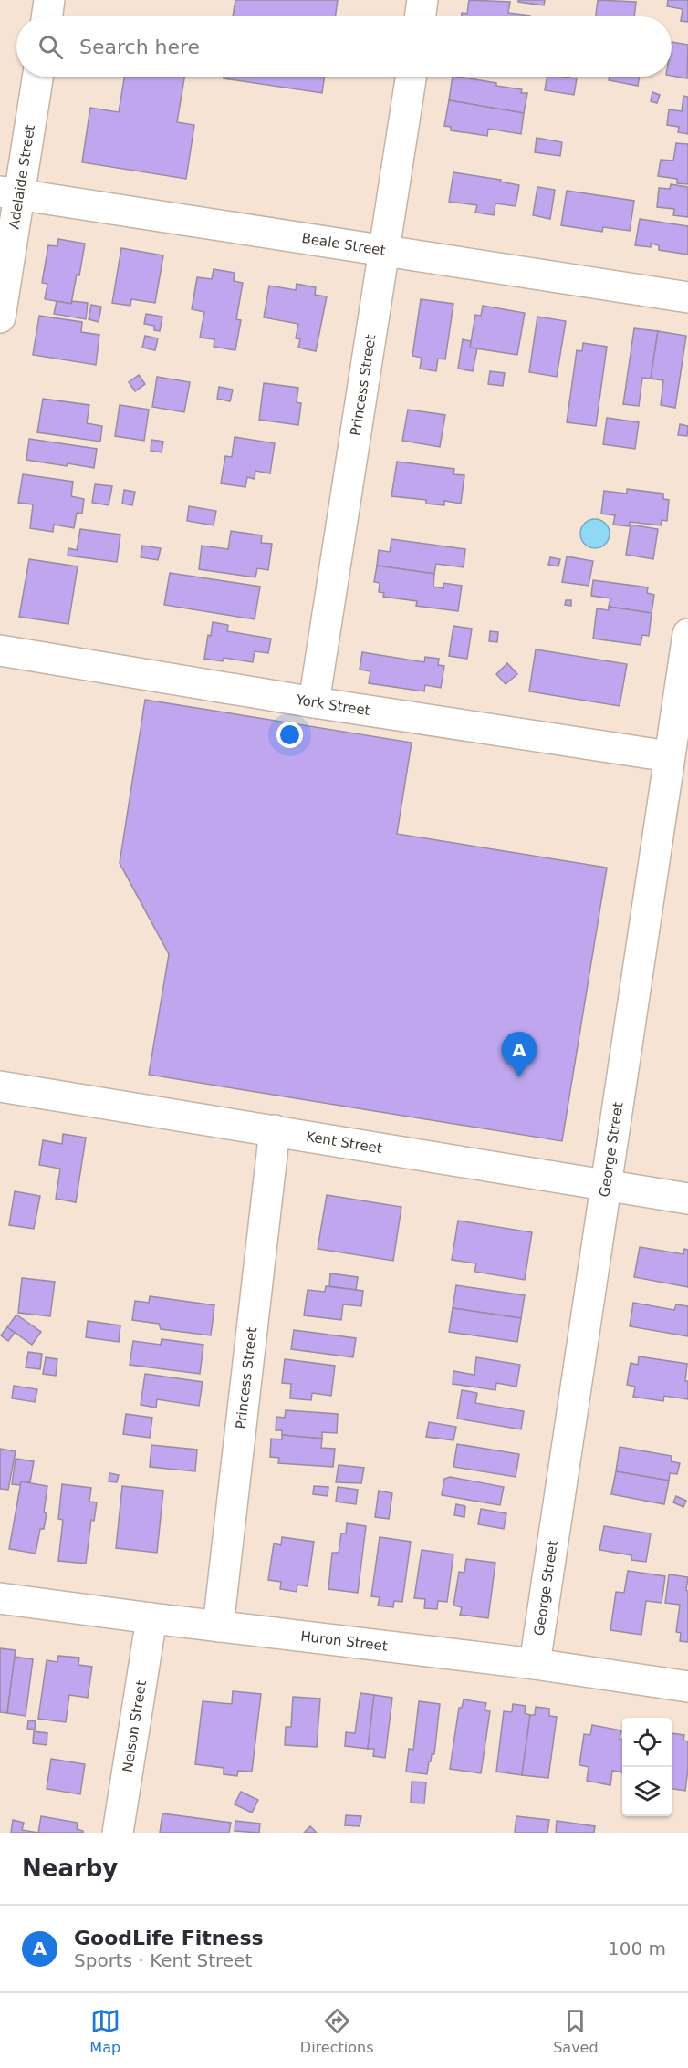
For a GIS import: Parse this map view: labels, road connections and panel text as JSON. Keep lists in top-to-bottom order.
{
  "streets": {
    "street": [
      "Adelaide Street",
      "Beale Street",
      "Princess Street",
      "York Street",
      "Kent Street",
      "George Street",
      "Huron Street",
      "Nelson Street"
    ]
  },
  "crossings": [
    ["Adelaide Street", "Beale Street"],
    ["Beale Street", "Princess Street"],
    ["Princess Street", "York Street"],
    ["Princess Street", "Kent Street"],
    ["Princess Street", "Huron Street"],
    ["York Street", "George Street"],
    ["Kent Street", "George Street"],
    ["George Street", "Huron Street"],
    ["Huron Street", "Nelson Street"]
  ],
  "page": {
    "search": "Search here",
    "pins": "A",
    "heading": "Nearby",
    "list": [
      {
        "mark": "A",
        "name": "GoodLife Fitness",
        "note": "Sports · Kent Street",
        "value": "100 m"
      }
    ],
    "nav": ["Map", "Directions", "Saved"]
  }
}
